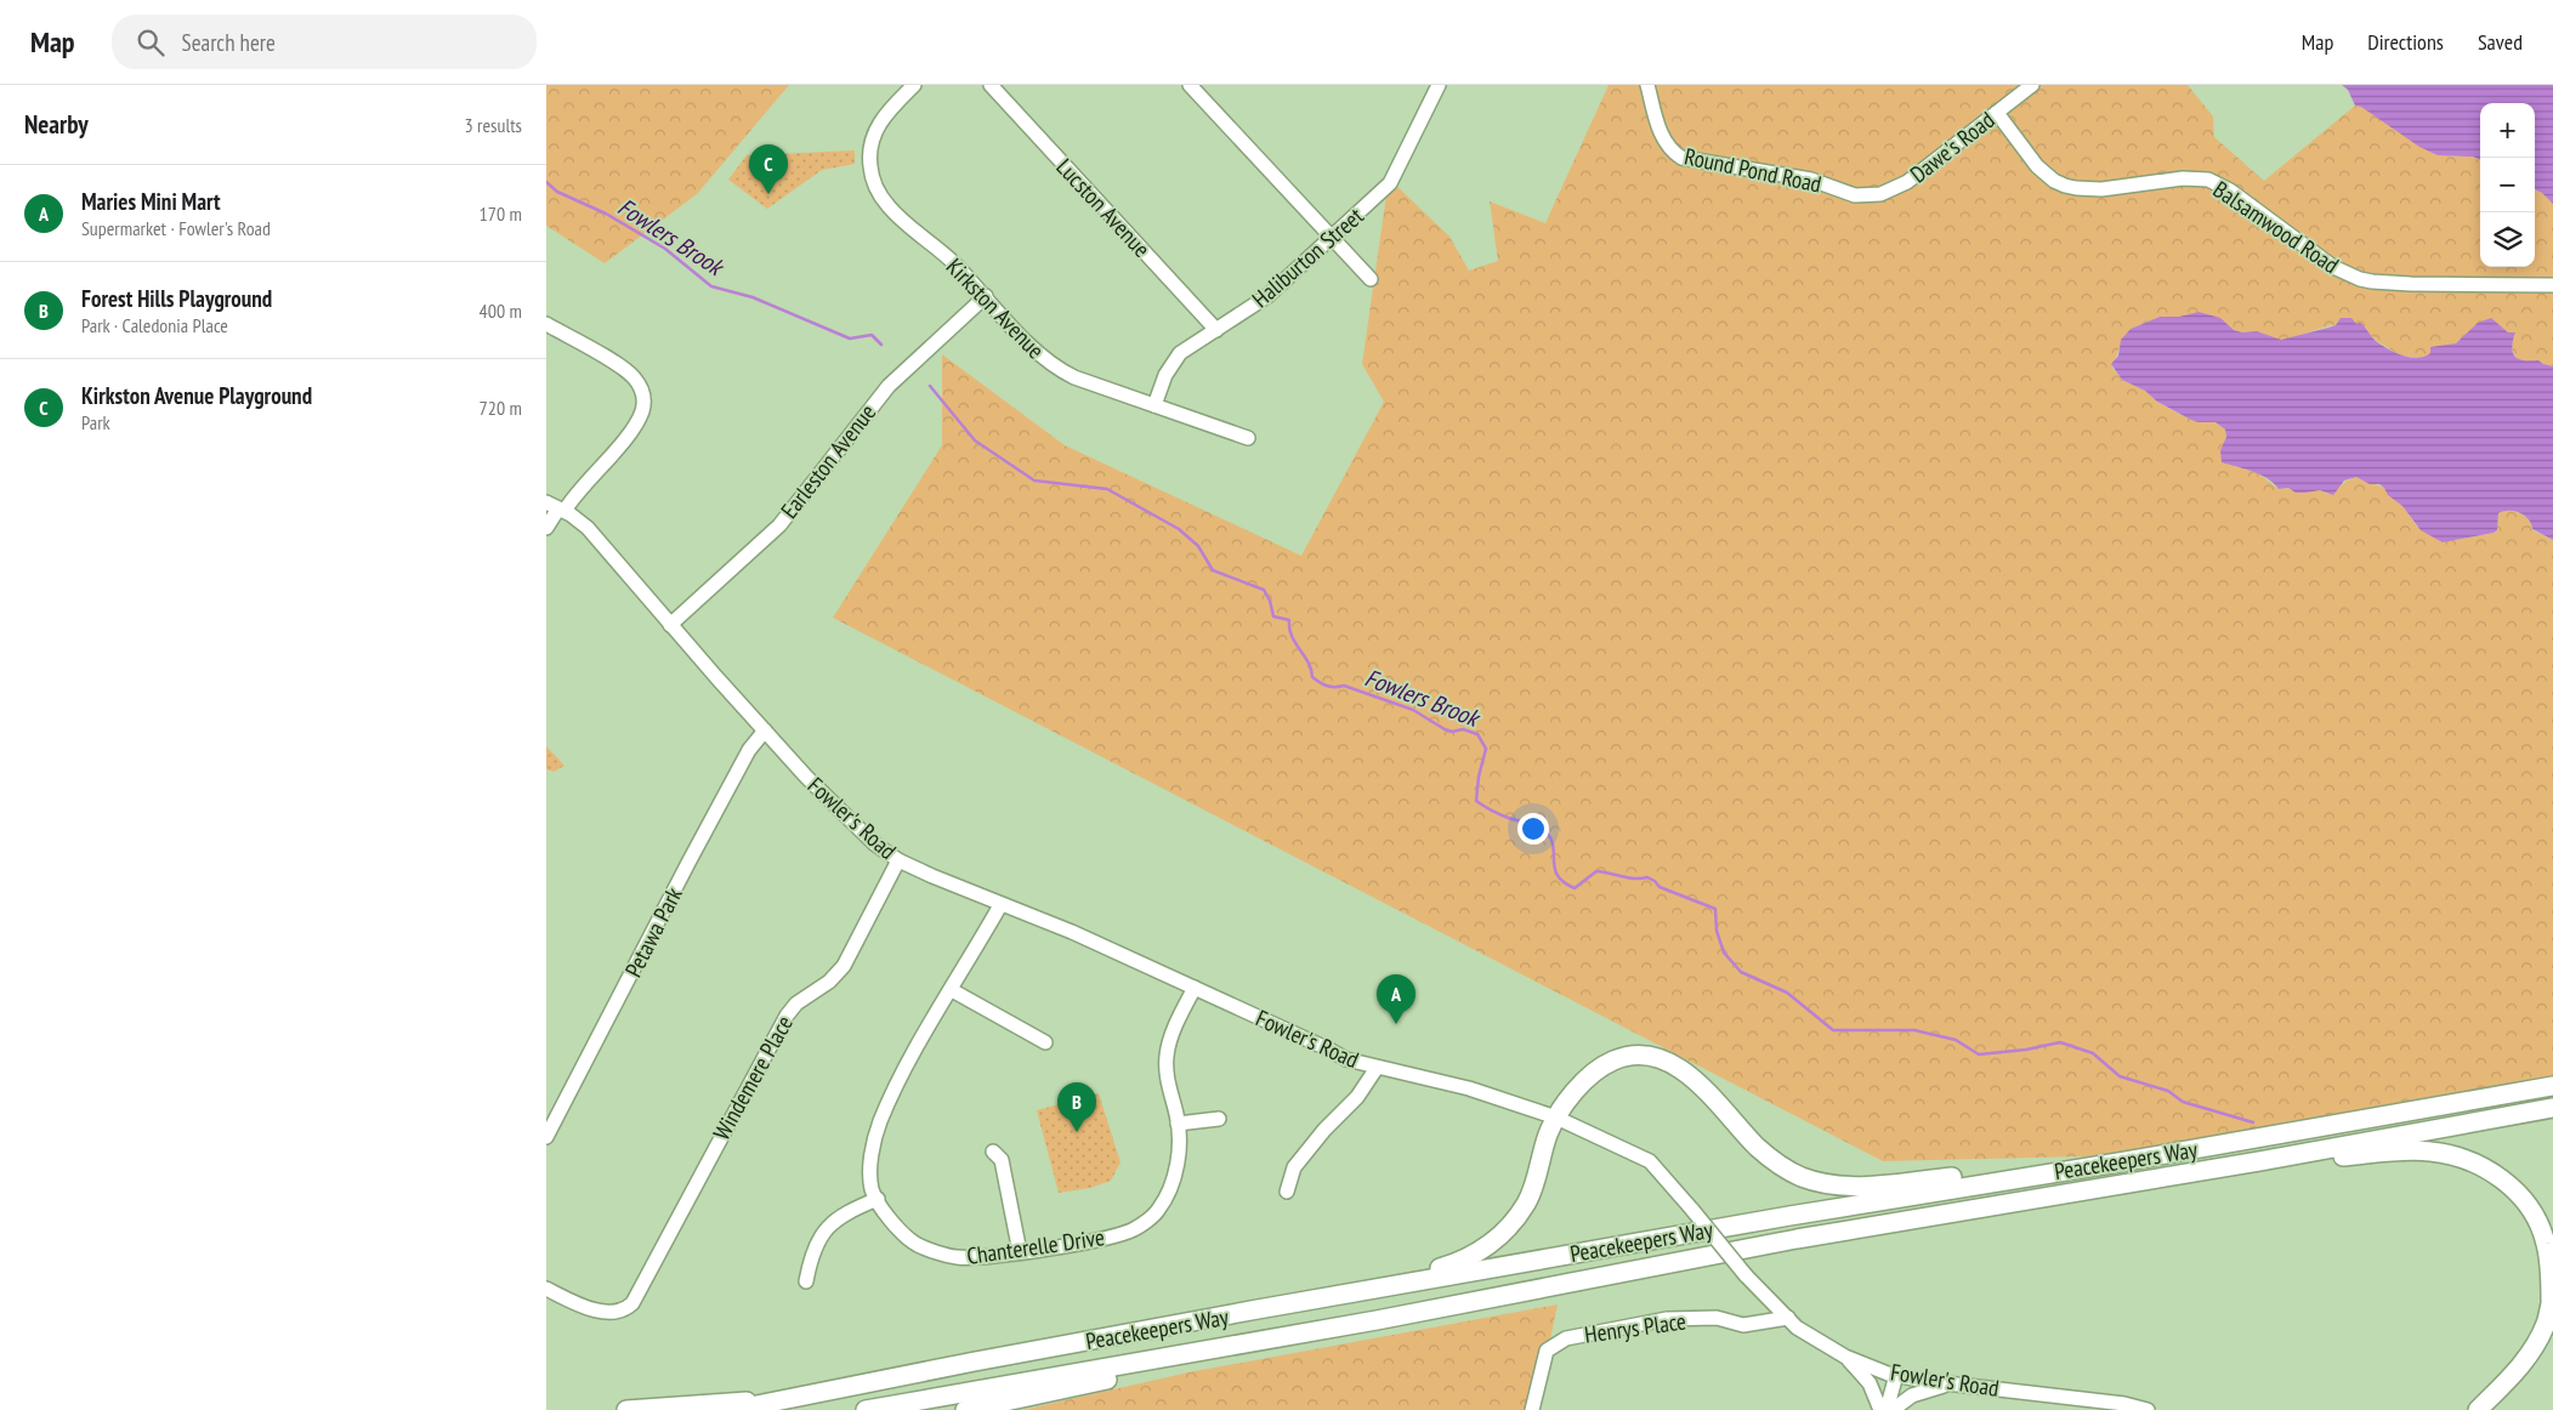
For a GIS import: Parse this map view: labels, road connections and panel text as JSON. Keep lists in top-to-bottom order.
{
  "streets": {
    "highway": ["Peacekeepers Way"],
    "street": [
      "Dawe's Road",
      "Round Pond Road",
      "Lucston Avenue",
      "Balsamwood Road",
      "Haliburton Street",
      "Kirkston Avenue",
      "Earleston Avenue",
      "Fowler's Road",
      "Petawa Park",
      "Windemere Place",
      "Chanterelle Drive",
      "Henrys Place"
    ]
  },
  "crossings": [
    ["Dawe's Road", "Round Pond Road"],
    ["Dawe's Road", "Balsamwood Road"],
    ["Lucston Avenue", "Haliburton Street"],
    ["Haliburton Street", "Kirkston Avenue"],
    ["Kirkston Avenue", "Earleston Avenue"],
    ["Earleston Avenue", "Fowler's Road"],
    ["Fowler's Road", "Petawa Park"],
    ["Fowler's Road", "Windemere Place"],
    ["Fowler's Road", "Chanterelle Drive"],
    ["Fowler's Road", "Henrys Place"]
  ],
  "water": ["Fowlers Brook"],
  "page": {
    "header": "Map",
    "search": "Search here",
    "nav": ["Map", "Directions", "Saved"],
    "heading": ["Nearby", "3 results"],
    "map_buttons": ["+", "−"],
    "pins": ["C", "A", "B"],
    "list": [
      {
        "mark": "A",
        "name": "Maries Mini Mart",
        "note": "Supermarket · Fowler's Road",
        "value": "170 m"
      },
      {
        "mark": "B",
        "name": "Forest Hills Playground",
        "note": "Park · Caledonia Place",
        "value": "400 m"
      },
      {
        "mark": "C",
        "name": "Kirkston Avenue Playground",
        "note": "Park",
        "value": "720 m"
      }
    ]
  }
}
